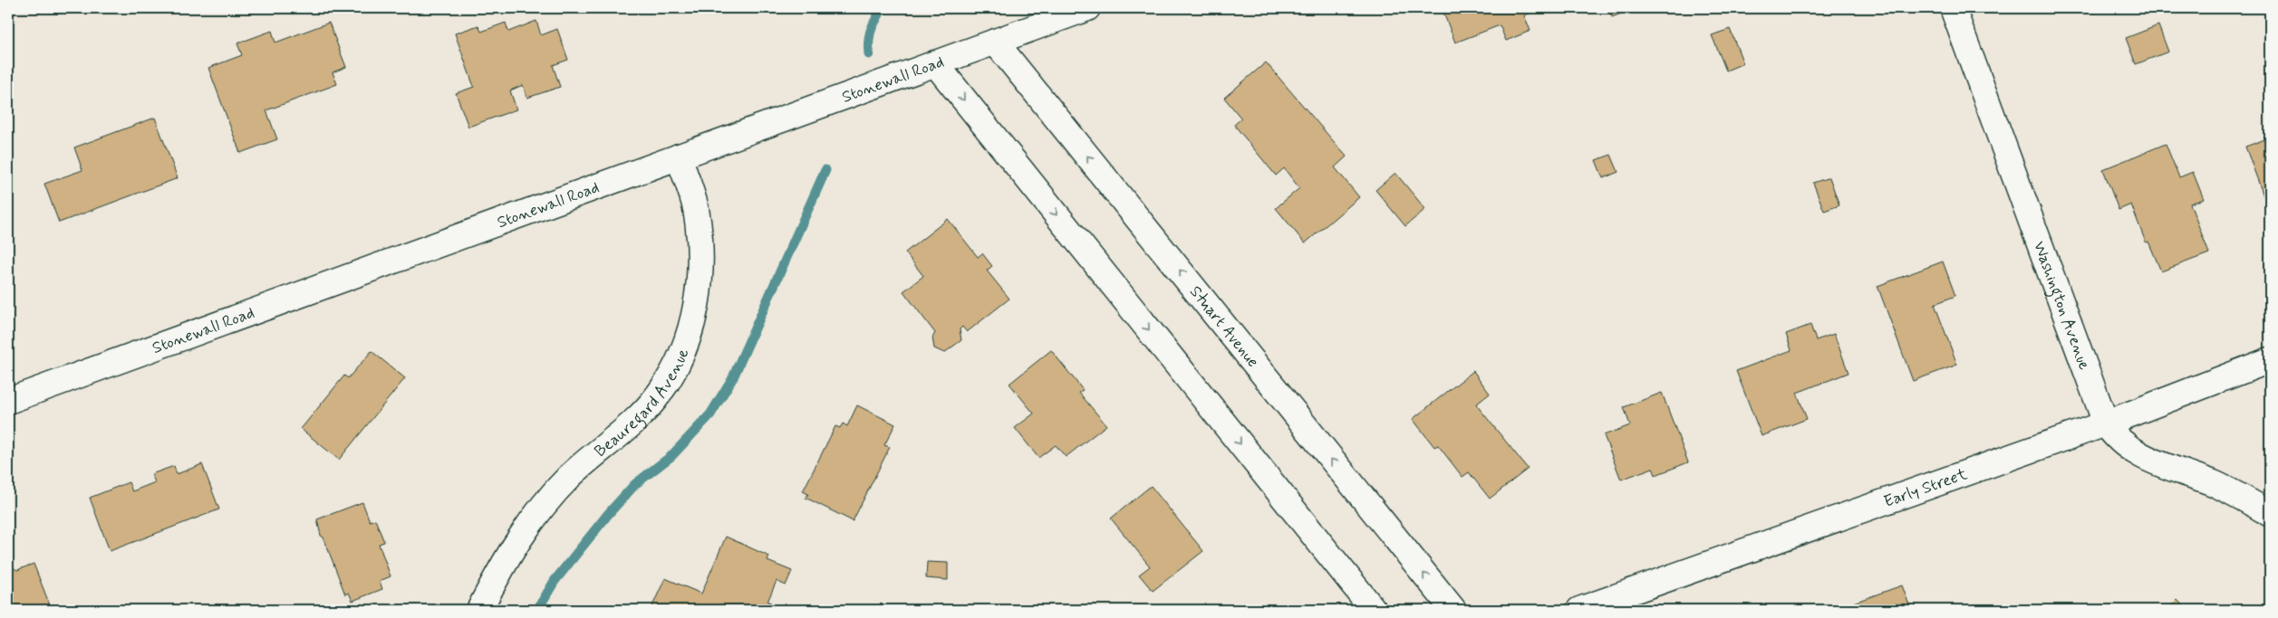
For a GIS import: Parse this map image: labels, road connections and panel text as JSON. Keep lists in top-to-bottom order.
{
  "streets": {
    "street": [
      "Stonewall Road",
      "Washington Avenue",
      "Stuart Avenue",
      "Beauregard Avenue",
      "Early Street"
    ]
  },
  "crossings": [
    ["Stonewall Road", "Stuart Avenue"],
    ["Stonewall Road", "Beauregard Avenue"],
    ["Washington Avenue", "Early Street"]
  ]
}
